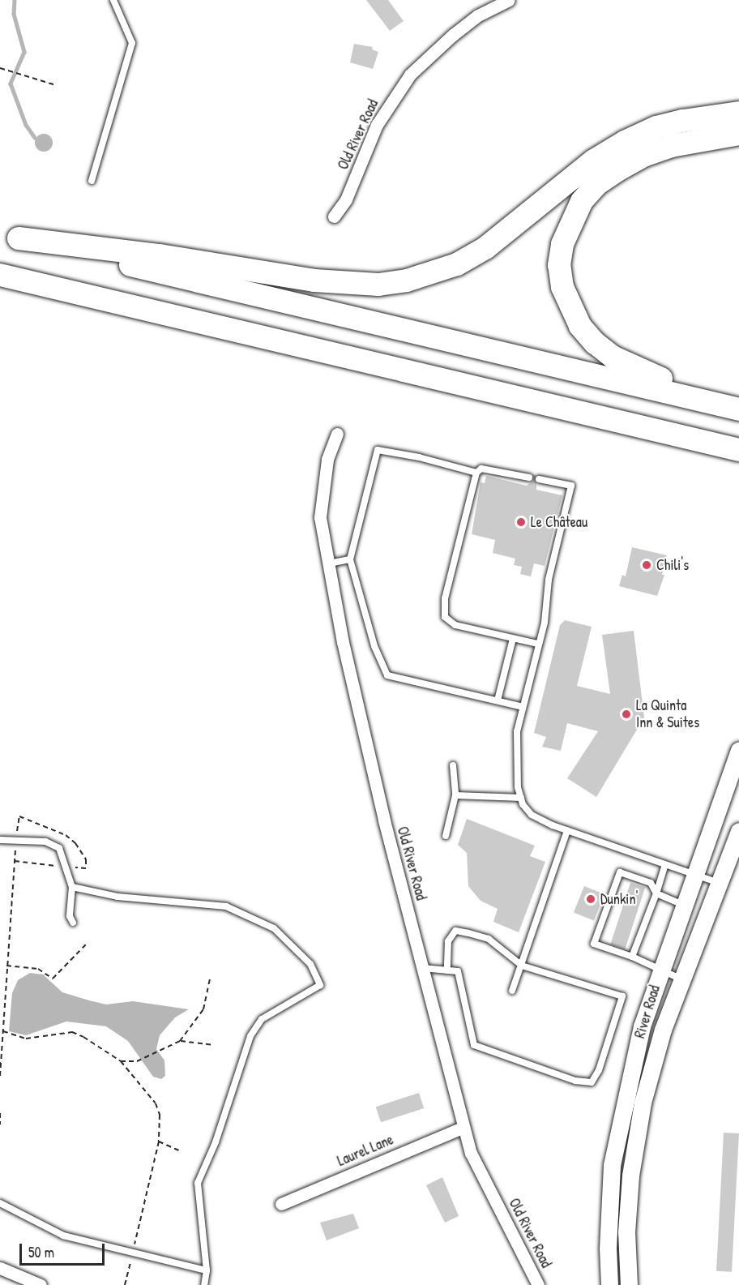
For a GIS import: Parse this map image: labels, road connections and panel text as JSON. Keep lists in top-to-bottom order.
{
  "streets": {
    "main road": ["River Road"],
    "street": ["Old River Road", "Laurel Lane"]
  },
  "crossings": [
    ["Old River Road", "Laurel Lane"]
  ],
  "places": [
    "Le Château",
    "Chili's",
    "La Quinta Inn & Suites",
    "Dunkin'"
  ],
  "scale_bar": "50 m"
}
